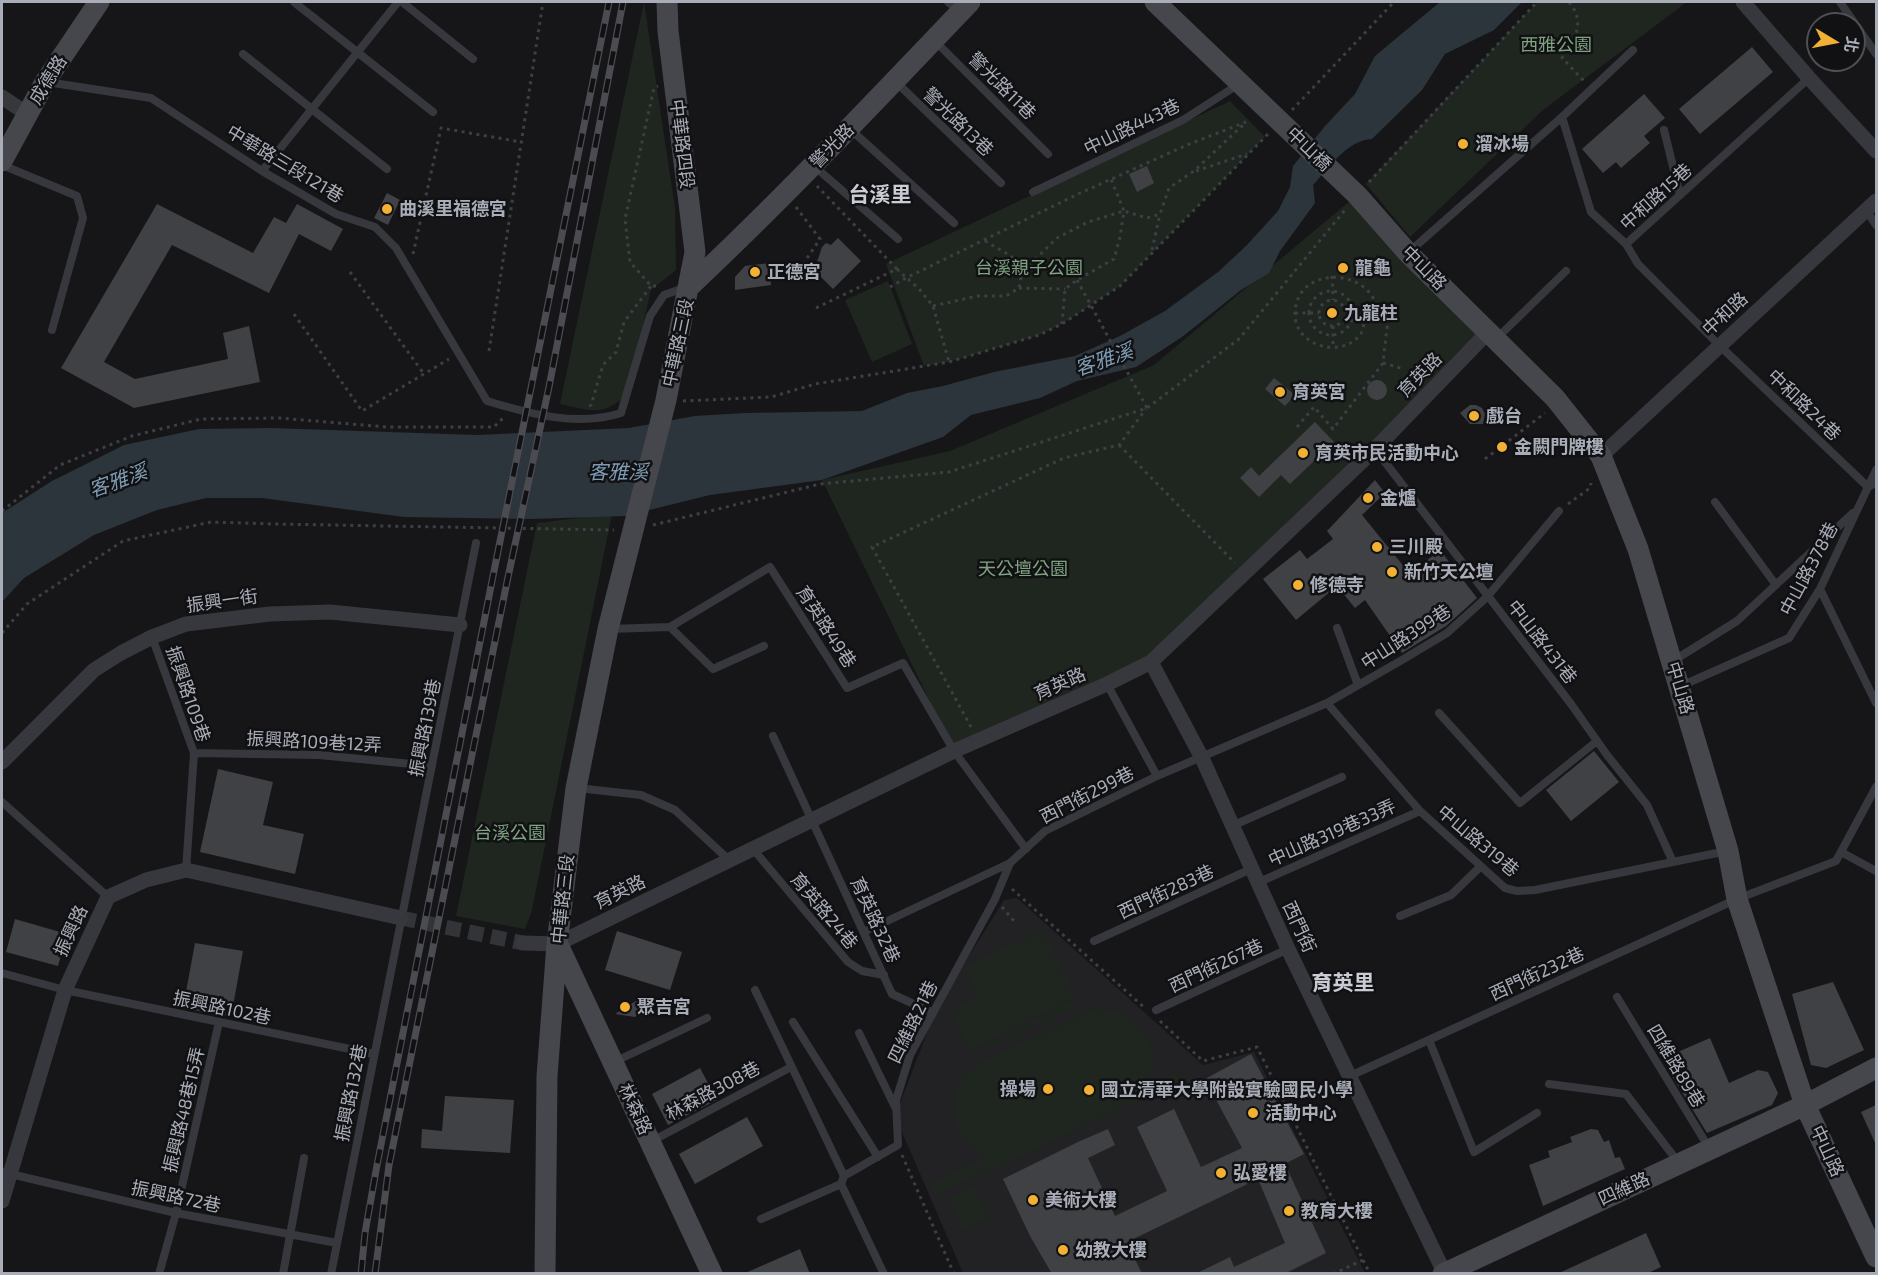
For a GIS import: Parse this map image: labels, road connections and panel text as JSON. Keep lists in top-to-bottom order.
{
  "streets": {
    "street": [
      "成德路",
      "中華路四段",
      "警光路",
      "中山橋",
      "中山路",
      "中和路",
      "中華路三段",
      "育英路",
      "振興一街",
      "西門街",
      "振興路",
      "林森路",
      "四維路"
    ],
    "lane": [
      "警光路11巷",
      "警光路13巷",
      "中山路443巷",
      "中華路三段121巷",
      "中和路15巷",
      "中和路24巷",
      "中山路378巷",
      "育英路49巷",
      "中山路399巷",
      "中山路431巷",
      "振興路109巷",
      "振興路139巷",
      "振興路109巷12弄",
      "西門街299巷",
      "中山路319巷33弄",
      "中山路319巷",
      "西門街283巷",
      "育英路24巷",
      "育英路32巷",
      "西門街267巷",
      "西門街232巷",
      "振興路102巷",
      "四維路21巷",
      "四維路89巷",
      "林森路308巷",
      "振興路132巷",
      "振興路48巷15弄",
      "振興路72巷"
    ]
  },
  "crossings": [
    ["成德路", "中華路三段121巷"],
    ["警光路11巷", "警光路"],
    ["警光路13巷", "警光路"],
    ["中山路443巷", "中山橋"],
    ["中華路四段", "警光路"],
    ["中華路四段", "中華路三段121巷"],
    ["中華路四段", "中華路三段"],
    ["警光路", "中華路三段121巷"],
    ["警光路", "中華路三段"],
    ["中山橋", "中山路"],
    ["中華路三段121巷", "中華路三段"],
    ["中和路15巷", "中和路"],
    ["中和路15巷", "中和路24巷"],
    ["中山路", "中和路"],
    ["中山路", "育英路"],
    ["中山路", "中山路378巷"],
    ["中山路", "中山路319巷"],
    ["中山路", "西門街232巷"],
    ["中山路", "四維路"],
    ["中和路", "中和路24巷"],
    ["中華路三段", "育英路"],
    ["中華路三段", "林森路"],
    ["育英路", "育英路49巷"],
    ["育英路", "中山路431巷"],
    ["育英路", "育英路24巷"],
    ["育英路", "育英路32巷"],
    ["育英路", "西門街"],
    ["育英路", "林森路"],
    ["中和路24巷", "中山路378巷"],
    ["振興一街", "振興路109巷"],
    ["振興一街", "振興路139巷"],
    ["中山路399巷", "中山路431巷"],
    ["中山路399巷", "西門街299巷"],
    ["中山路399巷", "中山路319巷"],
    ["中山路399巷", "西門街"],
    ["中山路431巷", "中山路319巷"],
    ["振興路109巷", "振興路109巷12弄"],
    ["振興路109巷", "振興路"],
    ["振興路139巷", "振興路109巷12弄"],
    ["振興路139巷", "振興路"],
    ["振興路139巷", "振興路132巷"],
    ["西門街299巷", "育英路32巷"],
    ["西門街299巷", "西門街"],
    ["西門街299巷", "四維路21巷"],
    ["中山路319巷33弄", "中山路319巷"],
    ["中山路319巷33弄", "西門街283巷"],
    ["中山路319巷33弄", "西門街"],
    ["西門街283巷", "西門街"],
    ["育英路24巷", "育英路32巷"],
    ["育英路32巷", "四維路21巷"],
    ["西門街", "西門街267巷"],
    ["西門街", "西門街232巷"],
    ["西門街", "四維路"],
    ["振興路", "振興路102巷"],
    ["振興路", "振興路132巷"],
    ["振興路", "振興路72巷"],
    ["振興路102巷", "振興路132巷"],
    ["振興路102巷", "振興路48巷15弄"],
    ["四維路89巷", "四維路"],
    ["林森路308巷", "林森路"],
    ["振興路132巷", "振興路72巷"],
    ["振興路48巷15弄", "振興路72巷"]
  ],
  "districts": ["台溪里", "育英里"],
  "water": ["客雅溪"],
  "parks": [
    "西雅公園",
    "台溪親子公園",
    "天公壇公園",
    "台溪公園"
  ],
  "places": [
    "溜冰場",
    "曲溪里福德宮",
    "龍龜",
    "正德宮",
    "九龍柱",
    "育英宮",
    "戲台",
    "金闕門牌樓",
    "育英市民活動中心",
    "金爐",
    "三川殿",
    "新竹天公壇",
    "修德寺",
    "聚吉宮",
    "操場",
    "國立清華大學附設實驗國民小學",
    "活動中心",
    "弘愛樓",
    "美術大樓",
    "教育大樓",
    "幼教大樓"
  ],
  "north": "right"
}
